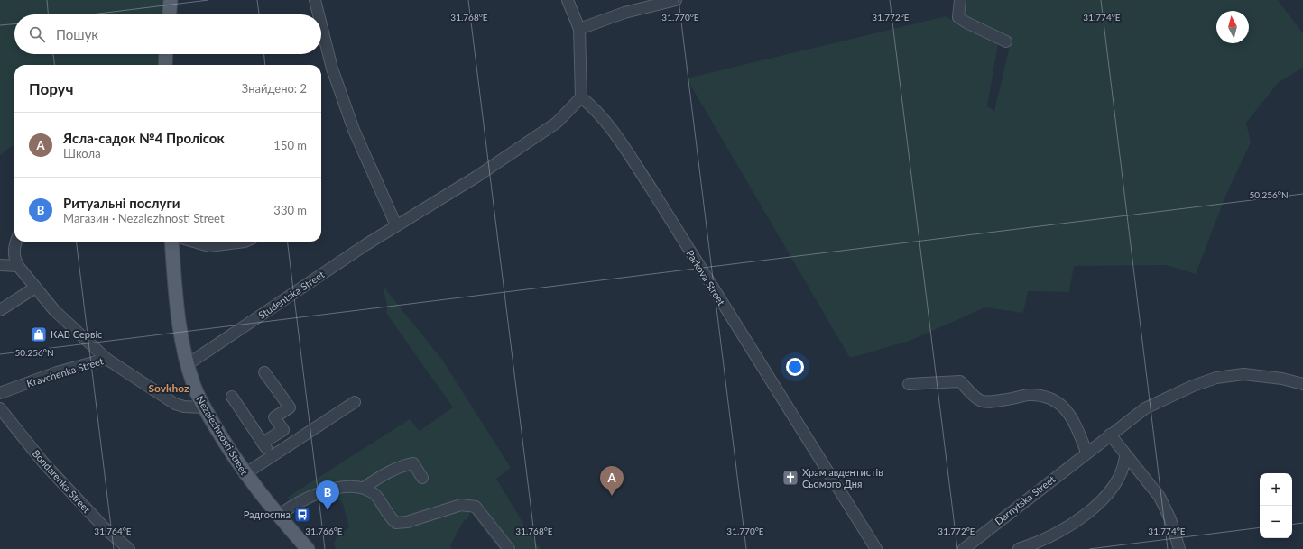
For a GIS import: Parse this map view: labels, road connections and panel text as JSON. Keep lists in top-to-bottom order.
{
  "streets": {
    "main road": ["Nezalezhnosti Street"],
    "street": [
      "Parkova Street",
      "Studentska Street",
      "Kravchenka Street",
      "Bondarenka Street",
      "Darnytska Street"
    ]
  },
  "crossings": [
    ["Parkova Street", "Studentska Street"],
    ["Studentska Street", "Nezalezhnosti Street"],
    ["Kravchenka Street", "Nezalezhnosti Street"]
  ],
  "districts": ["Sovkhoz"],
  "places": {
    "shop": ["КАВ Сервіс"],
    "church": ["Храм авдентистів Сьомого Дня"],
    "bus stop": ["Радгоспна"]
  },
  "north": "top",
  "page": {
    "search": "Пошук",
    "heading": ["Поруч", "Знайдено: 2"],
    "list": [
      {
        "mark": "A",
        "name": "Ясла-садок №4 Пролісок",
        "note": "Школа",
        "value": "150 m"
      },
      {
        "mark": "B",
        "name": "Ритуальні послуги",
        "note": "Магазин · Nezalezhnosti Street",
        "value": "330 m"
      }
    ],
    "pins": ["A", "B"],
    "map_buttons": ["+", "−"]
  },
  "coordinates": [
    "31.768°E",
    "31.770°E",
    "31.772°E",
    "31.774°E",
    "50.256°N",
    "31.764°E",
    "31.766°E"
  ]
}
